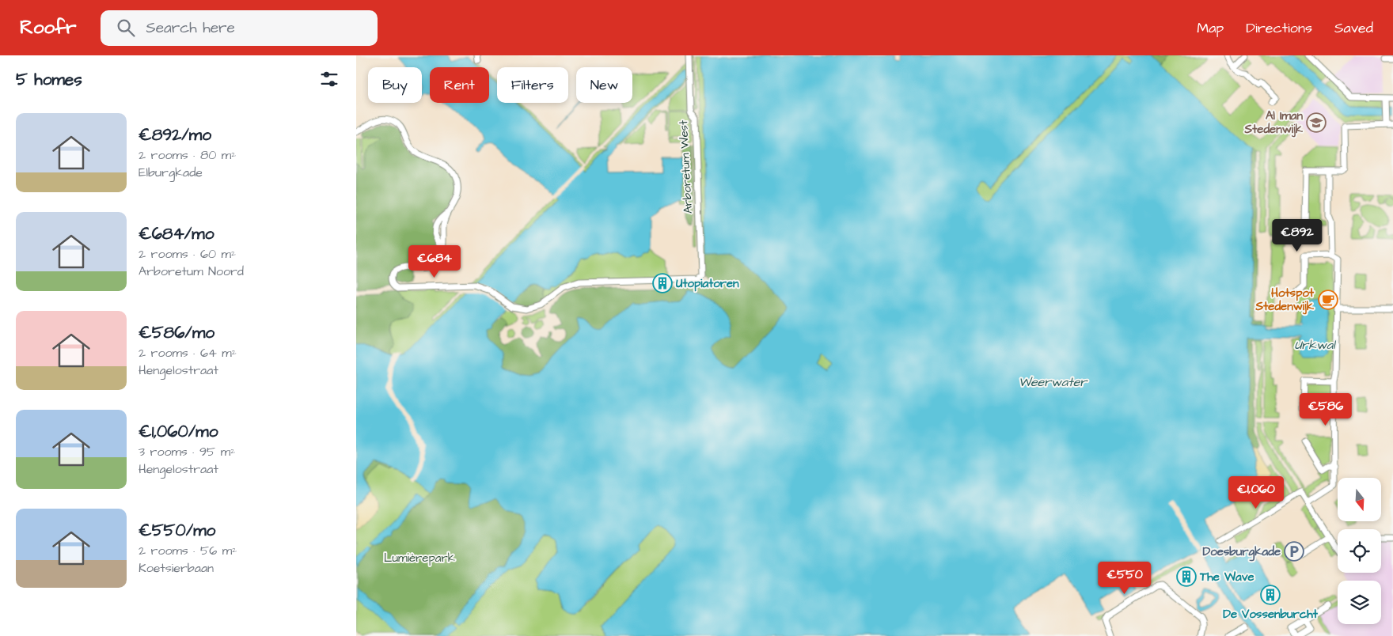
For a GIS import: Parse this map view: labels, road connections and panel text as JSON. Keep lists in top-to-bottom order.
{
  "streets": {
    "street": ["Arboretum West"]
  },
  "water": ["Urkwal", "Weerwater"],
  "parks": ["Lumièrepark"],
  "places": {
    "school or university": ["Al Iman Stedenwijk"],
    "building": ["Utopiatoren", "The Wave", "De Vossenburcht"],
    "cafe": ["Hotspot Stedenwijk"],
    "parking": ["Doesburgkade"]
  },
  "north": "bottom",
  "page": {
    "header": "Roofr",
    "search": "Search here",
    "nav": ["Map", "Directions", "Saved"],
    "heading": "5 homes",
    "chip": [
      "Buy",
      "Rent",
      "Filters",
      "New"
    ],
    "list": [
      {
        "name": "€892/mo",
        "note": "2 rooms · 80 m² · Elburgkade"
      },
      {
        "name": "€684/mo",
        "note": "2 rooms · 60 m² · Arboretum Noord"
      },
      {
        "name": "€586/mo",
        "note": "2 rooms · 64 m² · Hengelostraat"
      },
      {
        "name": "€1,060/mo",
        "note": "3 rooms · 95 m² · Hengelostraat"
      },
      {
        "name": "€550/mo",
        "note": "2 rooms · 56 m² · Koetsierbaan"
      }
    ],
    "price": [
      "€892",
      "€684",
      "€586",
      "€1,060",
      "€550"
    ]
  }
}
